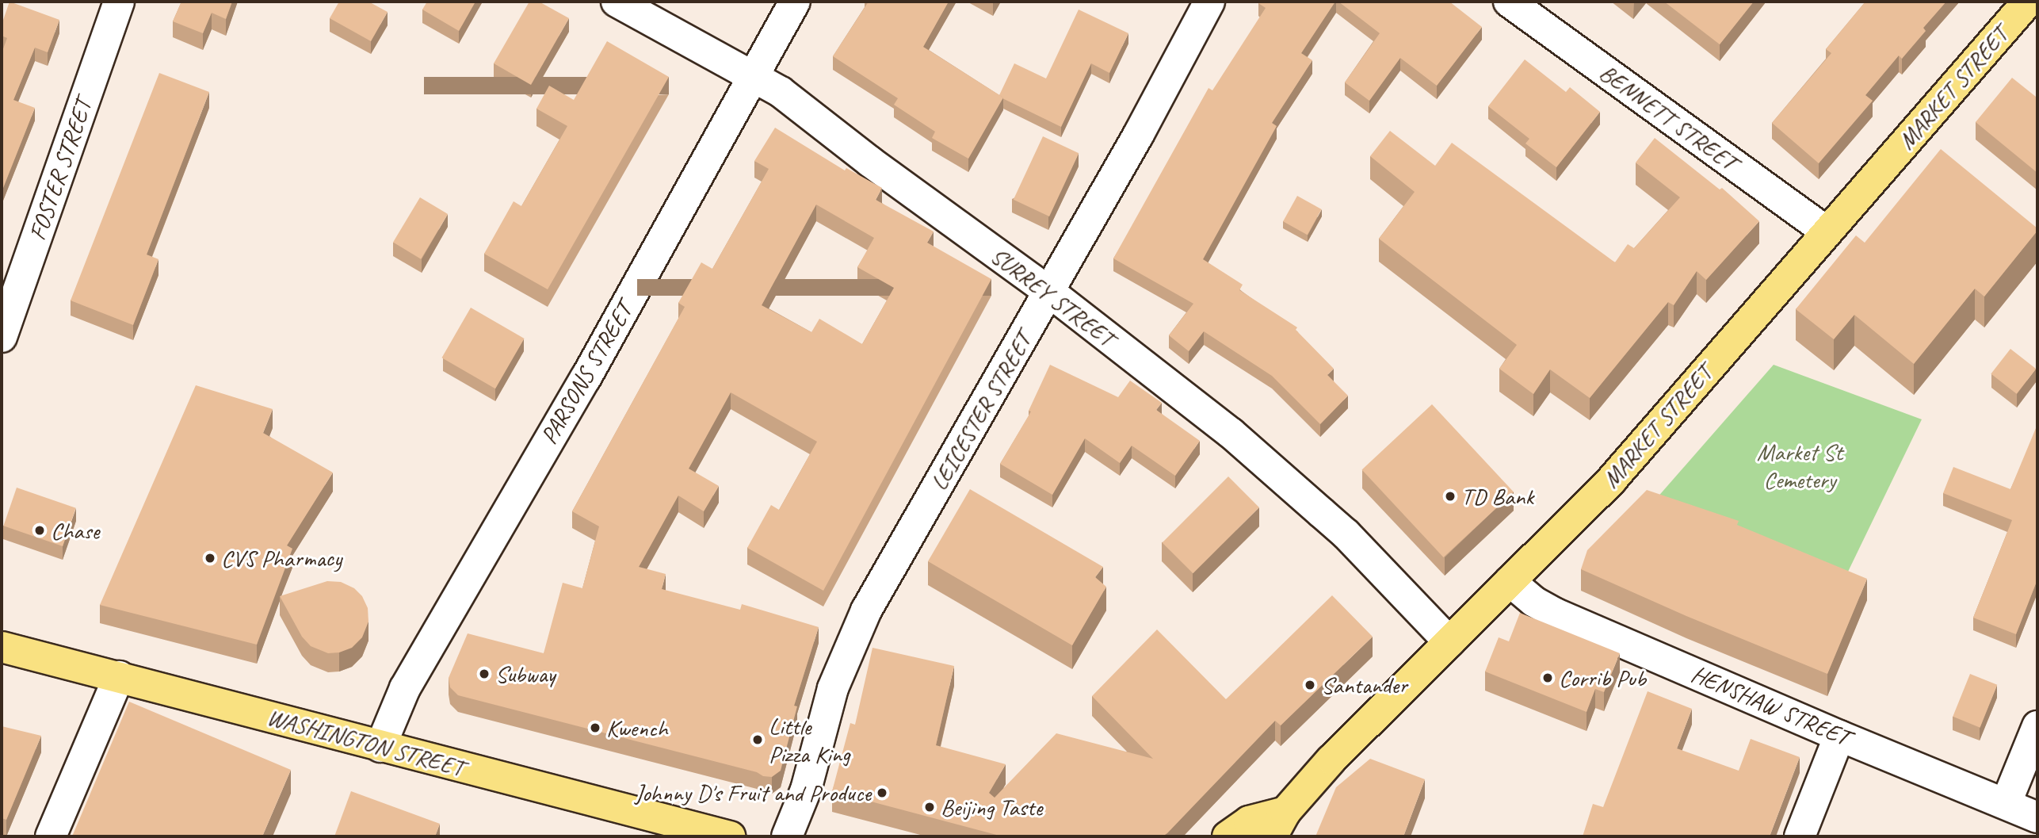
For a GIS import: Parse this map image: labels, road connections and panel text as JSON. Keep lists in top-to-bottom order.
{
  "streets": {
    "main road": ["MARKET STREET", "WASHINGTON STREET"],
    "street": [
      "BENNETT STREET",
      "FOSTER STREET",
      "SURREY STREET",
      "PARSONS STREET",
      "LEICESTER STREET",
      "HENSHAW STREET"
    ]
  },
  "crossings": [
    ["MARKET STREET", "BENNETT STREET"],
    ["MARKET STREET", "SURREY STREET"],
    ["MARKET STREET", "HENSHAW STREET"],
    ["SURREY STREET", "PARSONS STREET"],
    ["SURREY STREET", "LEICESTER STREET"],
    ["PARSONS STREET", "WASHINGTON STREET"]
  ],
  "parks": ["Market St Cemetery"],
  "places": [
    "TD Bank",
    "Chase",
    "CVS Pharmacy",
    "Subway",
    "Corrib Pub",
    "Santander",
    "Kwench",
    "Little Pizza King",
    "Johnny D's Fruit and Produce",
    "Beijing Taste"
  ]
}
